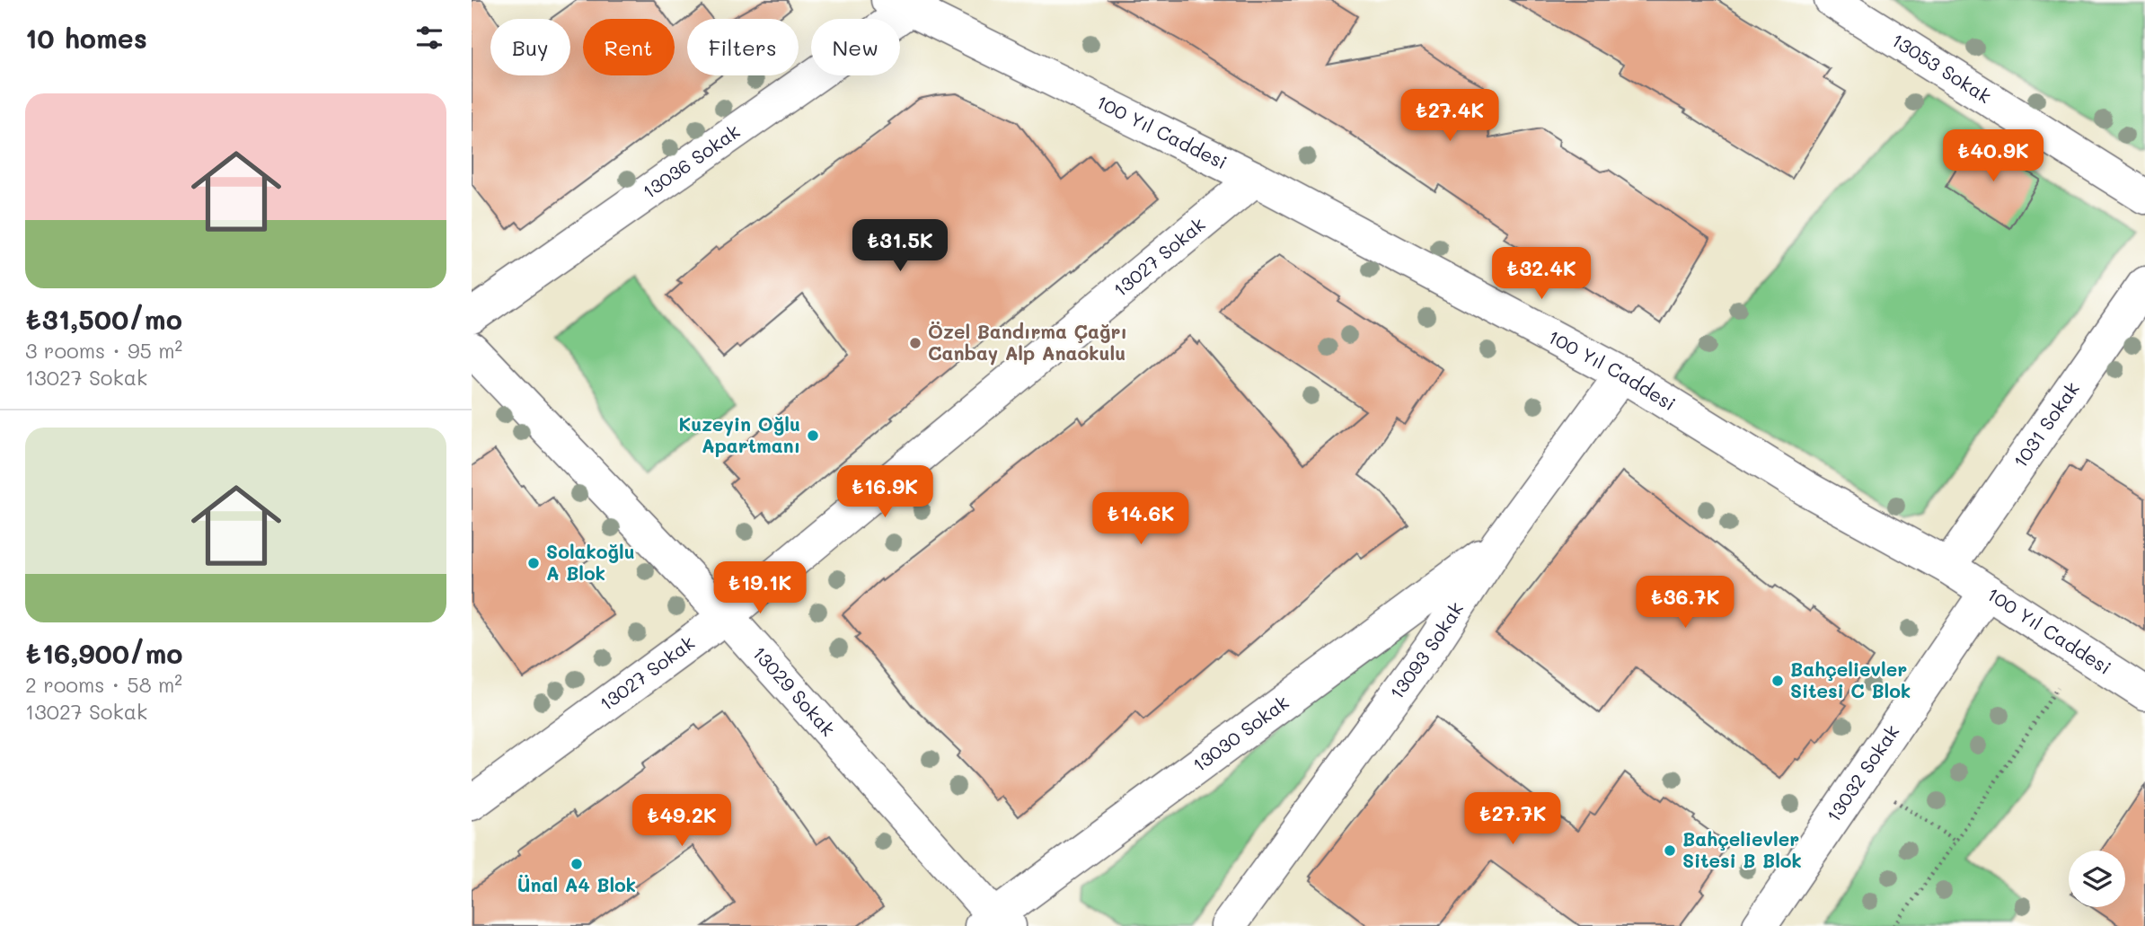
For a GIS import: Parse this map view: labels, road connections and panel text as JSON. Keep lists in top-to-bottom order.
{
  "streets": {
    "street": [
      "13053 Sokak",
      "100 Yıl Caddesi",
      "13036 Sokak",
      "13027 Sokak",
      "1031 Sokak",
      "13093 Sokak",
      "13029 Sokak",
      "13030 Sokak",
      "13032 Sokak"
    ]
  },
  "crossings": [
    ["100 Yıl Caddesi", "13036 Sokak"],
    ["100 Yıl Caddesi", "13027 Sokak"],
    ["100 Yıl Caddesi", "1031 Sokak"],
    ["100 Yıl Caddesi", "13093 Sokak"],
    ["100 Yıl Caddesi", "13032 Sokak"],
    ["13027 Sokak", "13029 Sokak"],
    ["13093 Sokak", "13030 Sokak"],
    ["13029 Sokak", "13030 Sokak"]
  ],
  "places": [
    "Özel Bandırma Çağrı Canbay Alp Anaokulu",
    "Kuzeyin Oğlu Apartmanı",
    "Solakoğlu A Blok",
    "Bahçelievler Sitesi C Blok",
    "Bahçelievler Sitesi B Blok",
    "Ünal A4 Blok"
  ],
  "page": {
    "heading": "10 homes",
    "chip": [
      "Buy",
      "Rent",
      "Filters",
      "New"
    ],
    "list": [
      {
        "name": "₺31,500/mo",
        "note": "3 rooms · 95 m² · 13027 Sokak"
      },
      {
        "name": "₺16,900/mo",
        "note": "2 rooms · 58 m² · 13027 Sokak"
      }
    ],
    "price": [
      "₺27.4K",
      "₺40.9K",
      "₺31.5K",
      "₺32.4K",
      "₺16.9K",
      "₺14.6K",
      "₺19.1K",
      "₺36.7K",
      "₺27.7K",
      "₺49.2K"
    ]
  }
}
